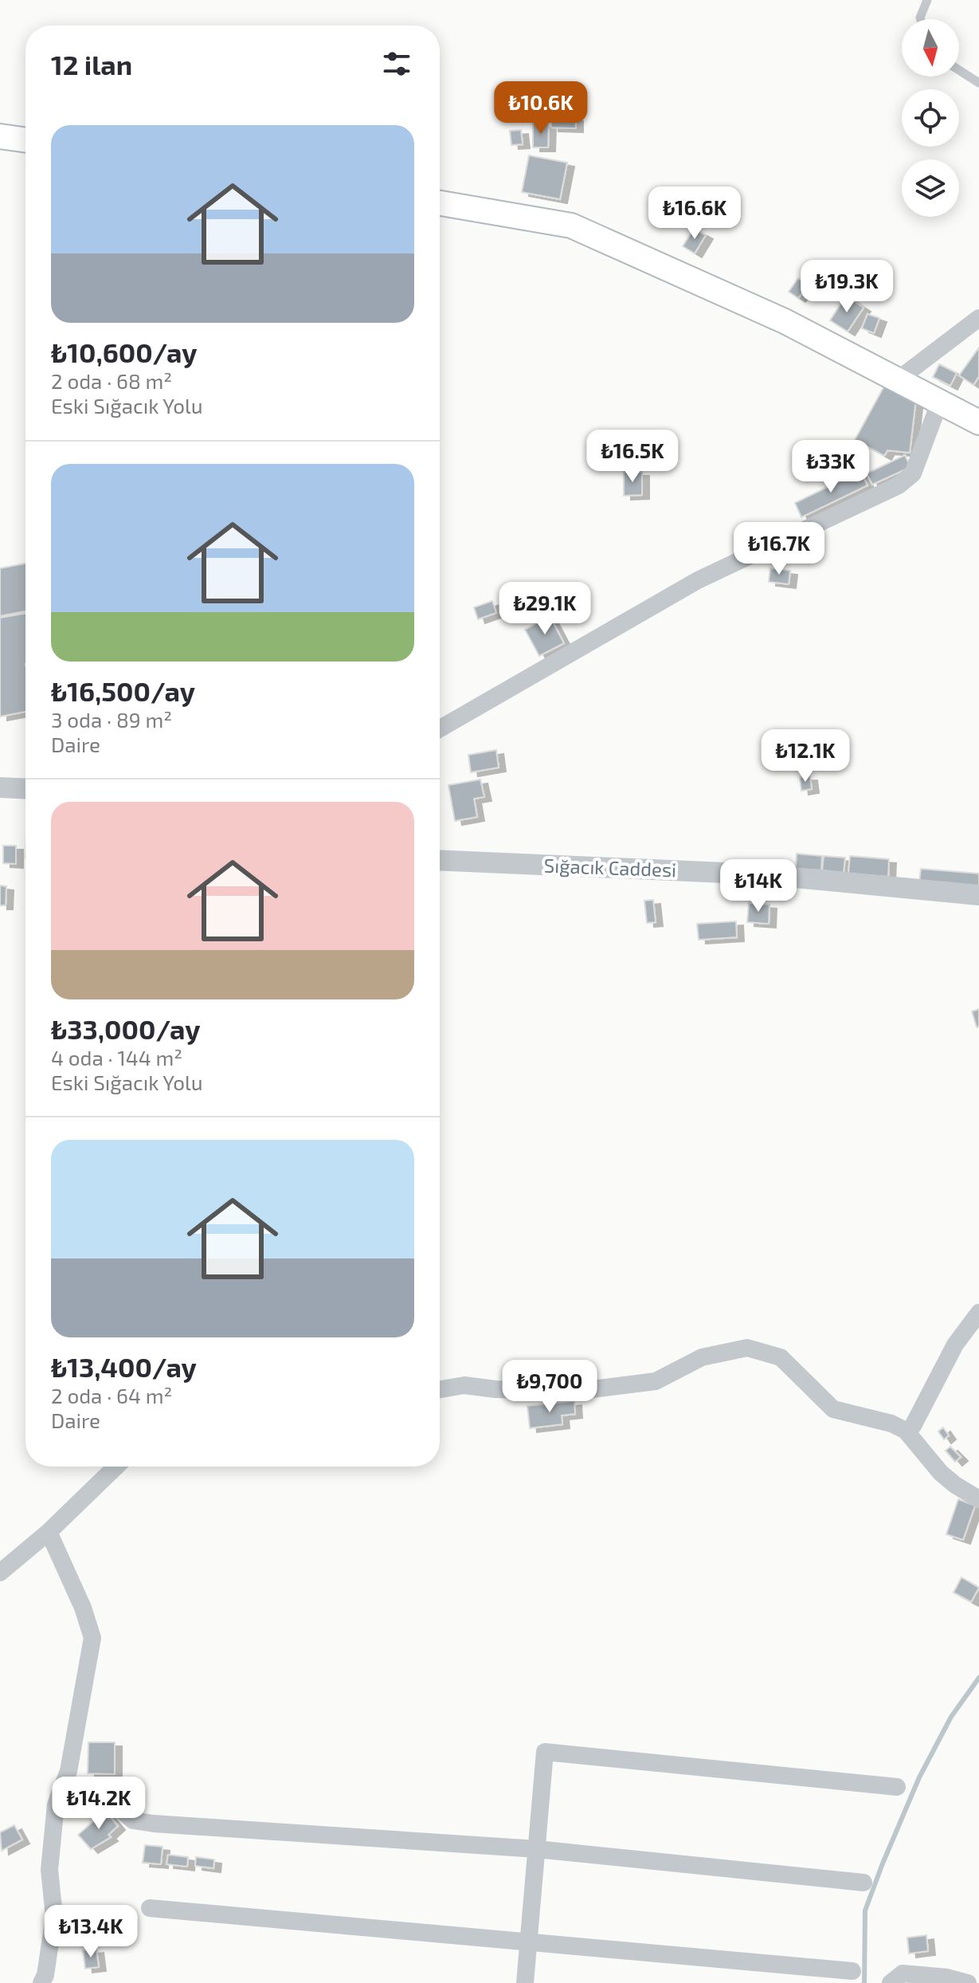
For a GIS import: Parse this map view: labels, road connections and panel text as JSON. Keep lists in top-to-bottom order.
{
  "streets": {
    "street": ["Sığacık Caddesi"]
  },
  "north": "bottom",
  "page": {
    "heading": "12 ilan",
    "price": [
      "₺10.6K",
      "₺16.6K",
      "₺19.3K",
      "₺16.5K",
      "₺33K",
      "₺16.7K",
      "₺29.1K",
      "₺12.1K",
      "₺14K",
      "₺9,700",
      "₺14.2K",
      "₺13.4K"
    ],
    "list": [
      {
        "name": "₺10,600/ay",
        "note": "2 oda · 68 m² · Eski Sığacık Yolu"
      },
      {
        "name": "₺16,500/ay",
        "note": "3 oda · 89 m² · Daire"
      },
      {
        "name": "₺33,000/ay",
        "note": "4 oda · 144 m² · Eski Sığacık Yolu"
      },
      {
        "name": "₺13,400/ay",
        "note": "2 oda · 64 m² · Daire"
      }
    ]
  }
}
